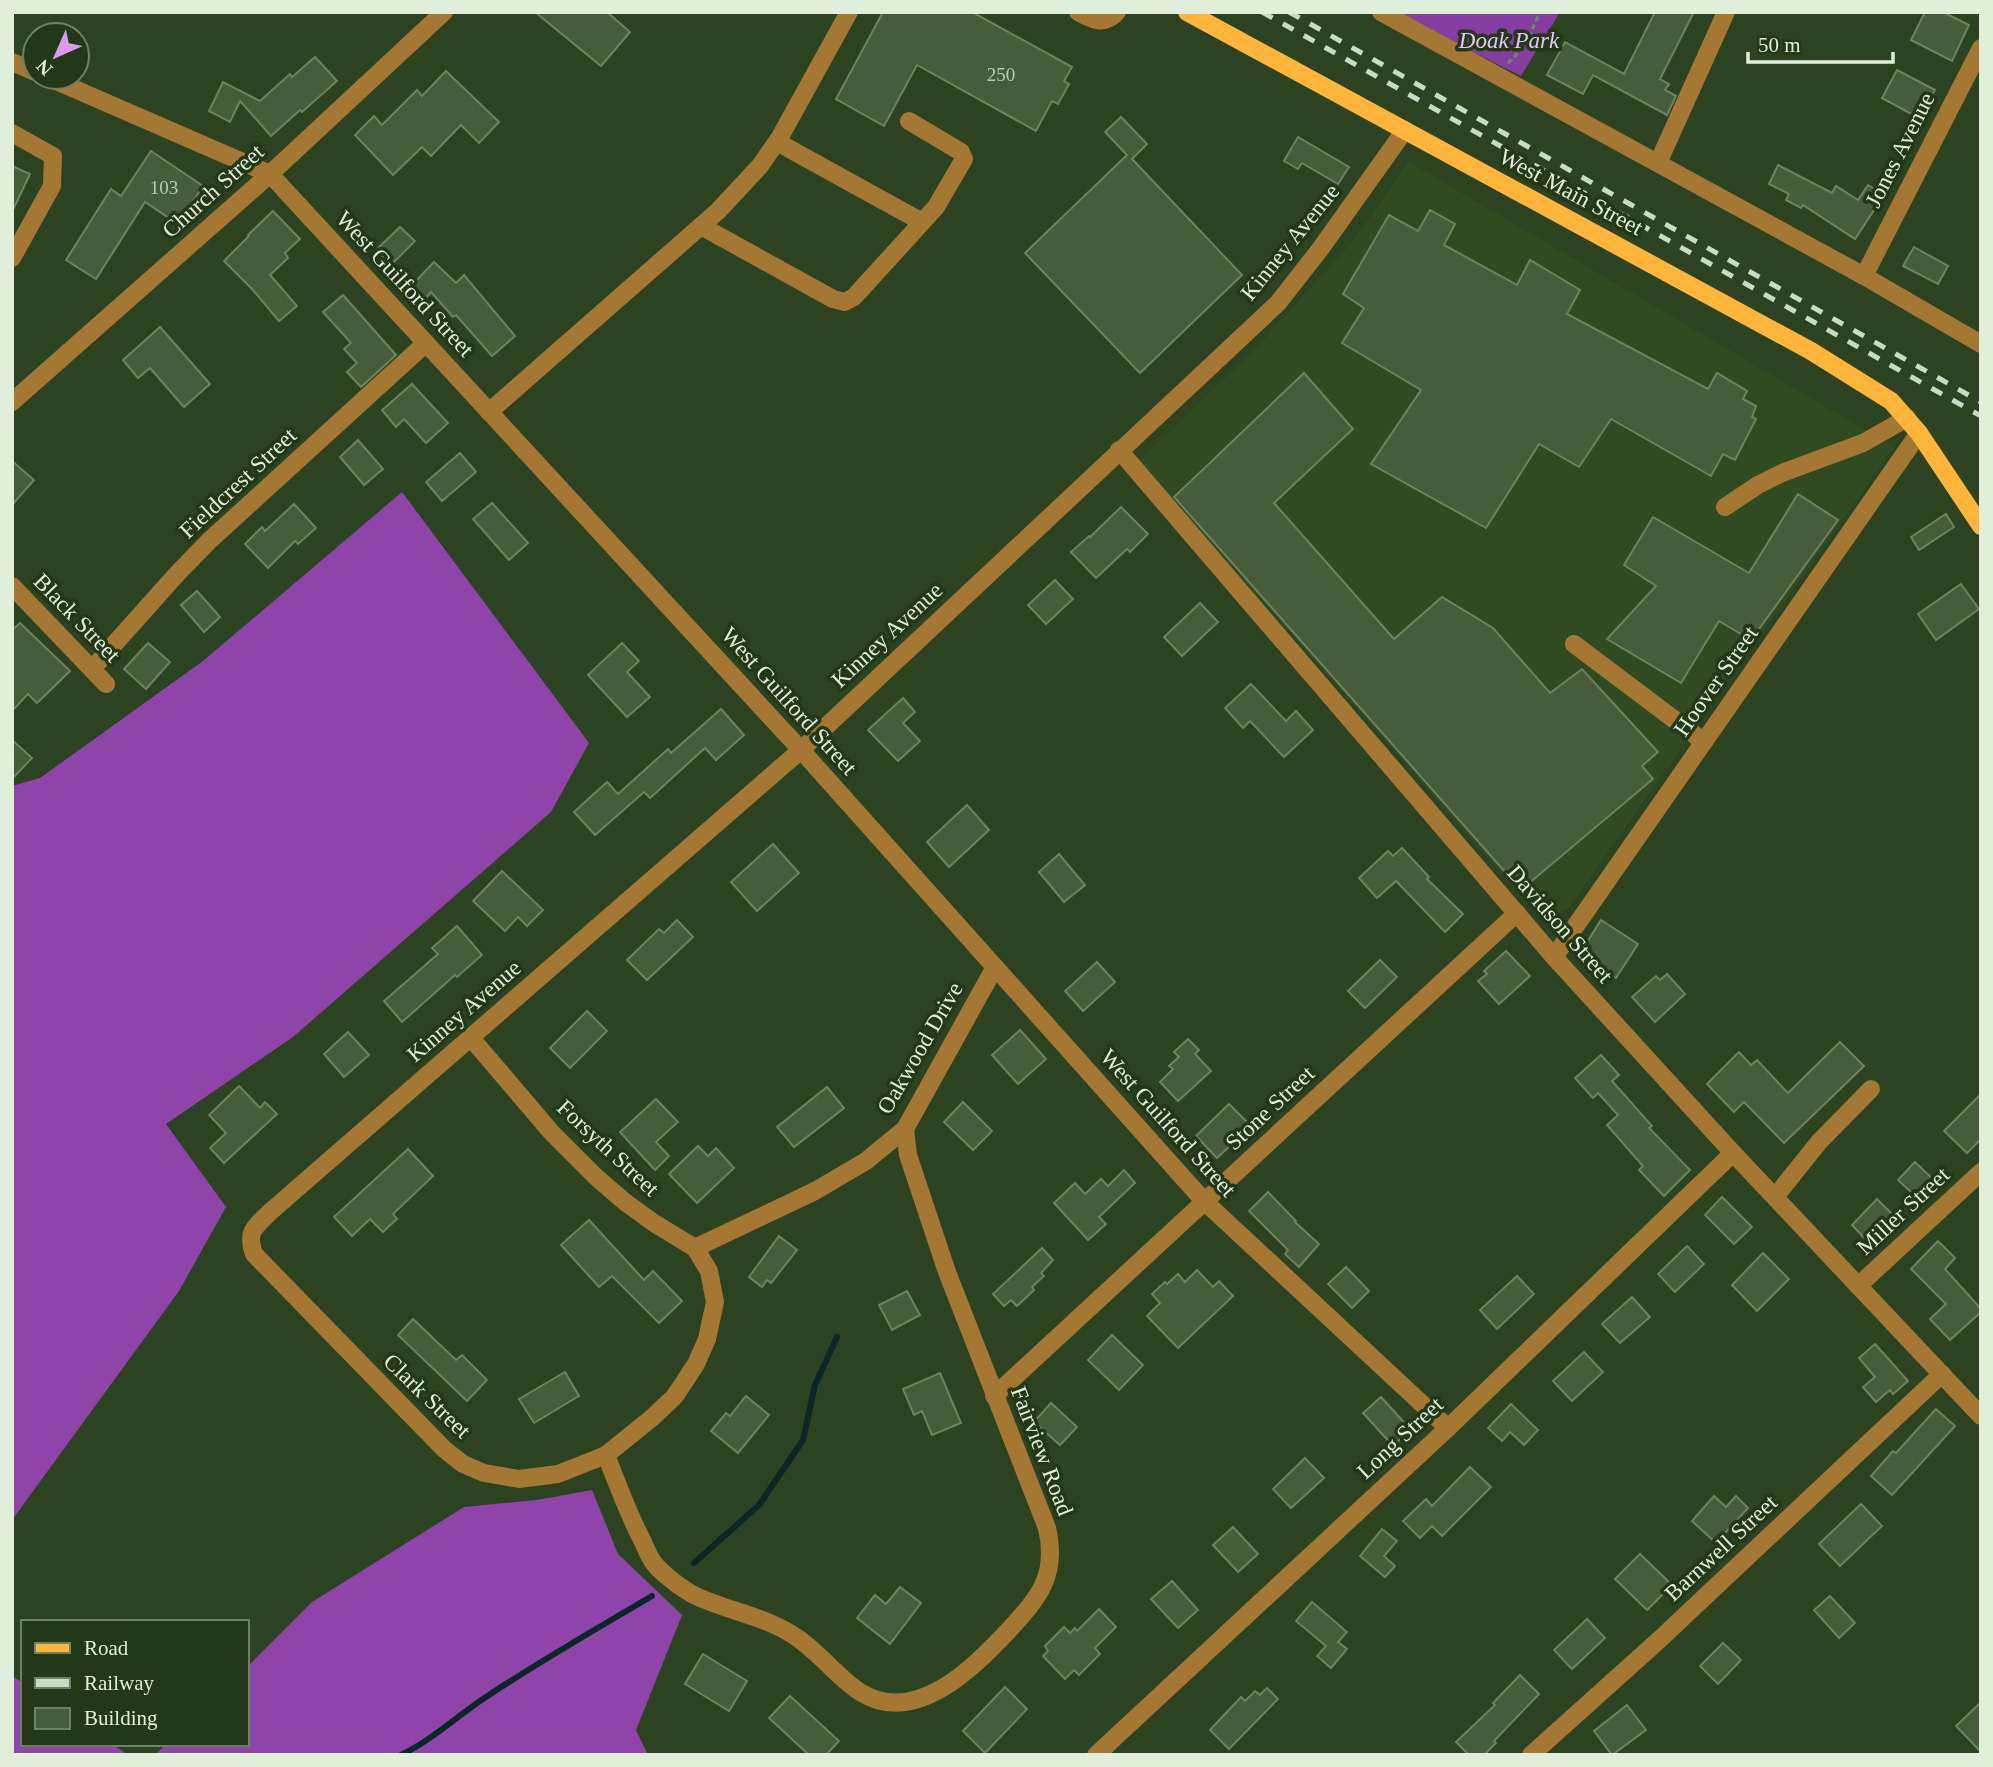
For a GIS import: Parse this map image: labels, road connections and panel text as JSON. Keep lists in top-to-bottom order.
{
  "streets": {
    "main road": ["West Main Street"],
    "street": [
      "Jones Avenue",
      "Church Street",
      "Kinney Avenue",
      "West Guilford Street",
      "Fieldcrest Street",
      "Black Street",
      "Hoover Street",
      "Davidson Street",
      "Oakwood Drive",
      "Stone Street",
      "Forsyth Street",
      "Miller Street",
      "Clark Street",
      "Long Street",
      "Fairview Road",
      "Barnwell Street"
    ]
  },
  "crossings": [
    ["Church Street", "West Guilford Street"],
    ["West Main Street", "Kinney Avenue"],
    ["West Main Street", "Hoover Street"],
    ["Kinney Avenue", "West Guilford Street"],
    ["Kinney Avenue", "Davidson Street"],
    ["Kinney Avenue", "Forsyth Street"],
    ["Kinney Avenue", "Clark Street"],
    ["West Guilford Street", "Fieldcrest Street"],
    ["West Guilford Street", "Oakwood Drive"],
    ["West Guilford Street", "Stone Street"],
    ["West Guilford Street", "Long Street"],
    ["Fieldcrest Street", "Black Street"],
    ["Hoover Street", "Davidson Street"],
    ["Davidson Street", "Stone Street"],
    ["Davidson Street", "Miller Street"],
    ["Davidson Street", "Long Street"],
    ["Davidson Street", "Barnwell Street"],
    ["Oakwood Drive", "Forsyth Street"],
    ["Oakwood Drive", "Fairview Road"],
    ["Stone Street", "Fairview Road"],
    ["Clark Street", "Fairview Road"]
  ],
  "parks": ["Doak Park"],
  "house_numbers": ["250", "103"],
  "legend": ["Road", "Railway", "Building"],
  "scale_bar": "50 m",
  "north": "bottom left"
}
